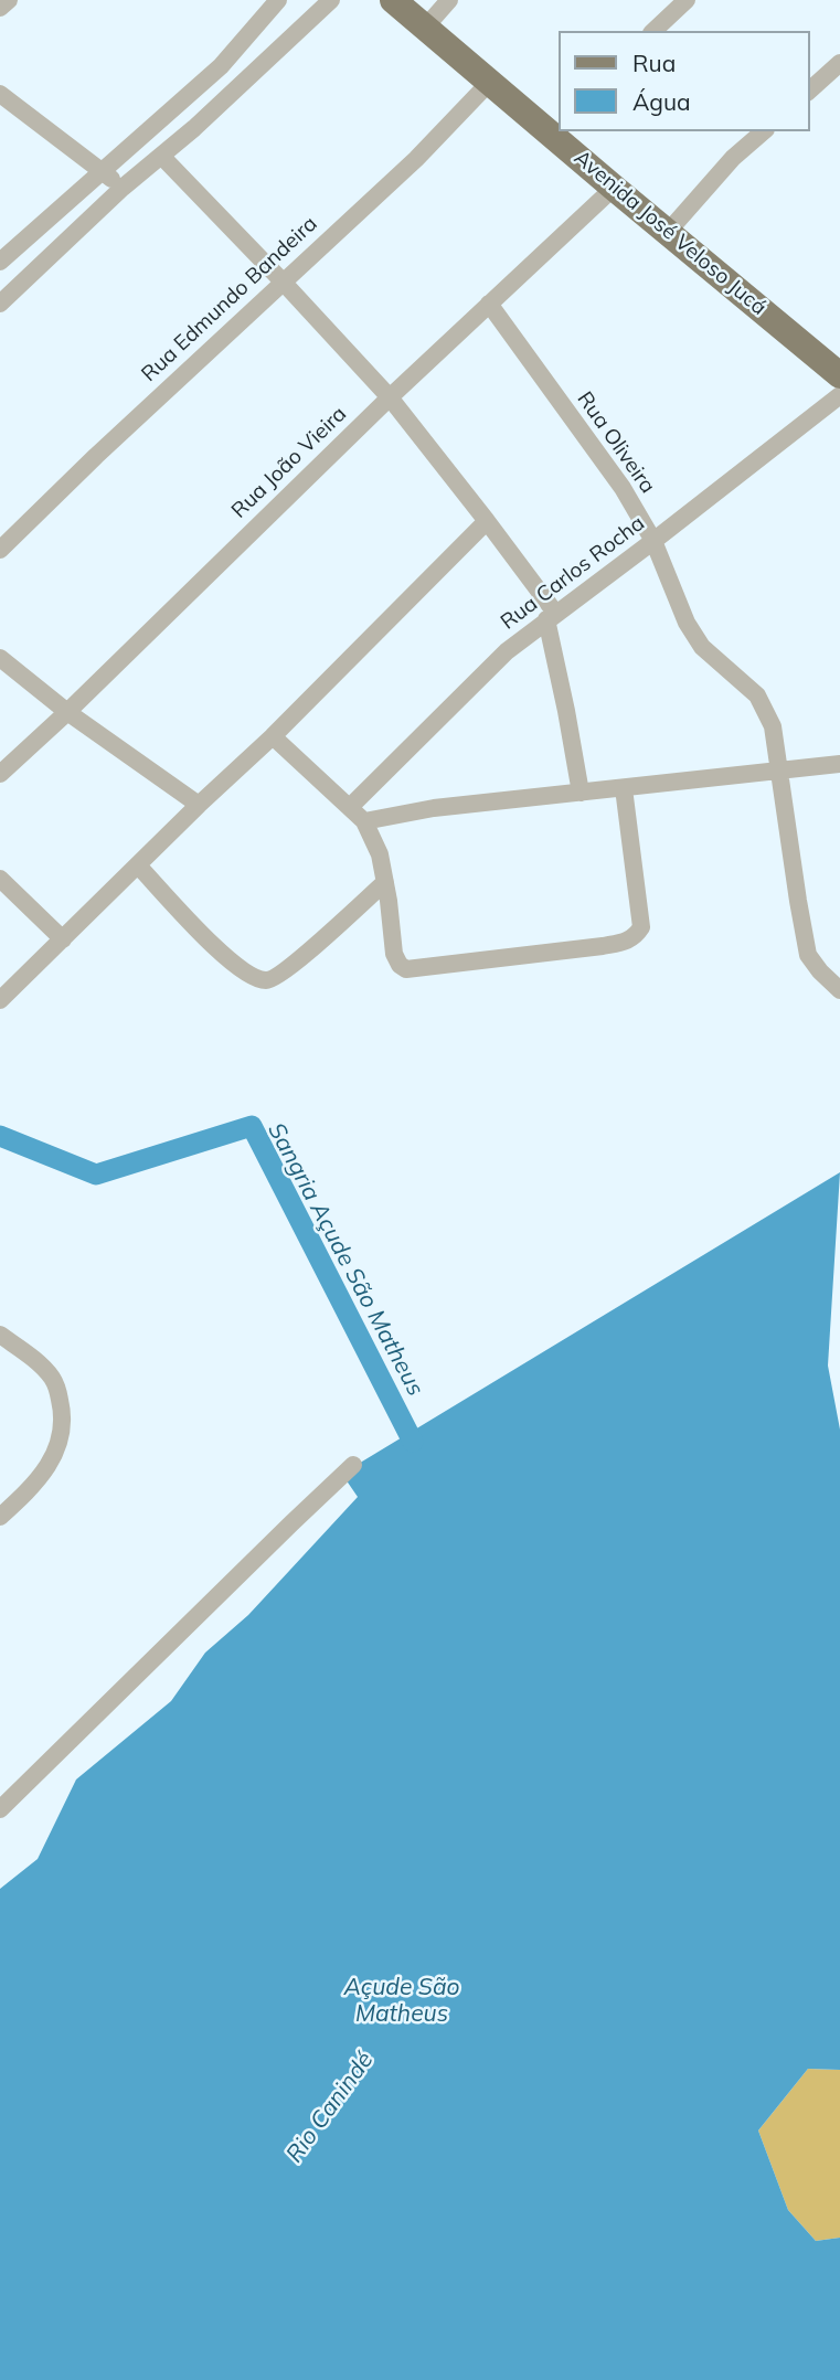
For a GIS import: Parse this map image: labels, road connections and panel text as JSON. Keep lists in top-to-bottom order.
{
  "streets": {
    "main road": ["Avenida José Veloso Jucá"],
    "street": [
      "Rua Edmundo Bandeira",
      "Rua Oliveira",
      "Rua João Vieira",
      "Rua Carlos Rocha"
    ]
  },
  "crossings": [
    ["Avenida José Veloso Jucá", "Rua Edmundo Bandeira"],
    ["Avenida José Veloso Jucá", "Rua João Vieira"],
    ["Rua Oliveira", "Rua João Vieira"],
    ["Rua Oliveira", "Rua Carlos Rocha"]
  ],
  "water": ["Sangria Açude São Matheus", "Açude São Matheus", "Rio Canindé"],
  "legend": ["Rua", "Água"]
}
